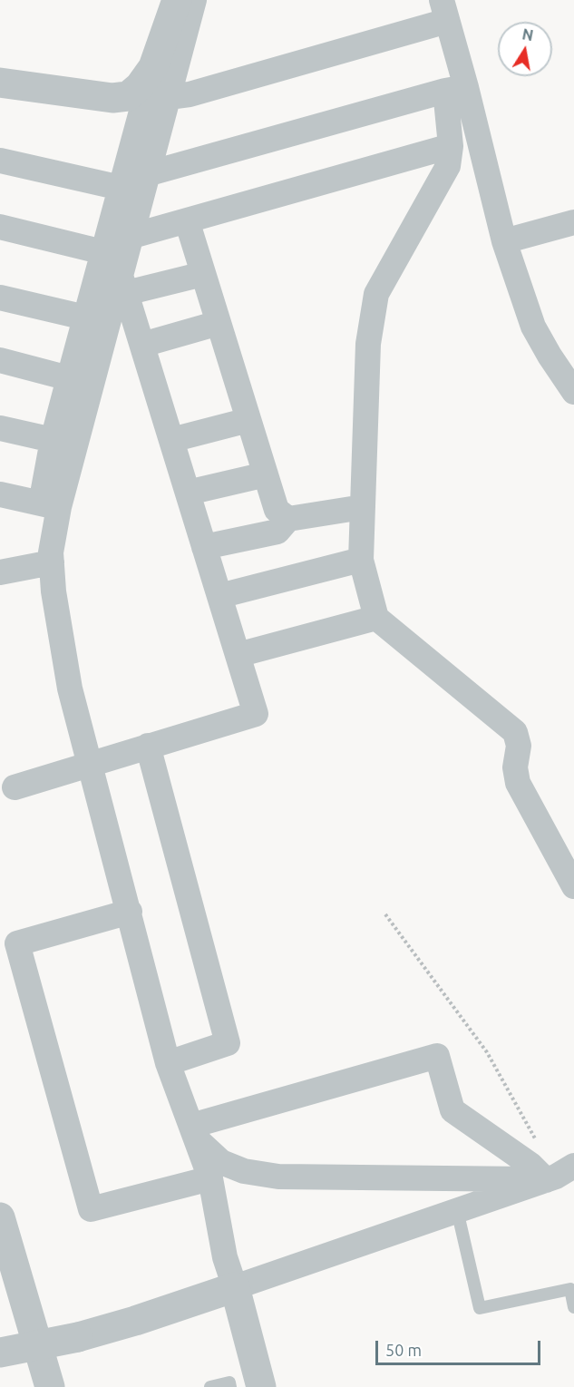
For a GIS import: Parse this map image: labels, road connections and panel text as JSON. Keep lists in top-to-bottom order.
{
  "scale_bar": "50 m",
  "north": "top"
}
